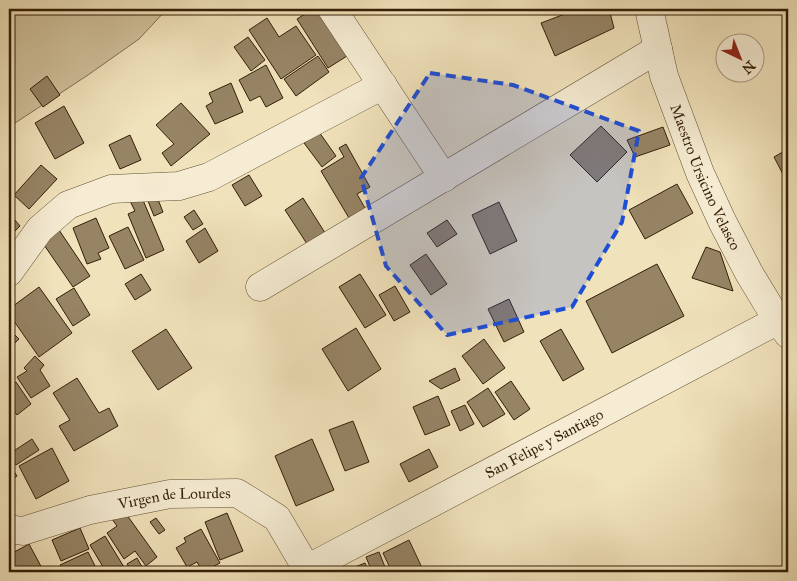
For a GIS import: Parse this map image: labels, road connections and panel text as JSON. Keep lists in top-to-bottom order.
{
  "streets": {
    "street": ["Maestro Ursicino Velasco", "San Felipe y Santiago", "Virgen de Lourdes"]
  },
  "crossings": [
    ["Maestro Ursicino Velasco", "San Felipe y Santiago"],
    ["San Felipe y Santiago", "Virgen de Lourdes"]
  ],
  "north": "bottom right"
}
